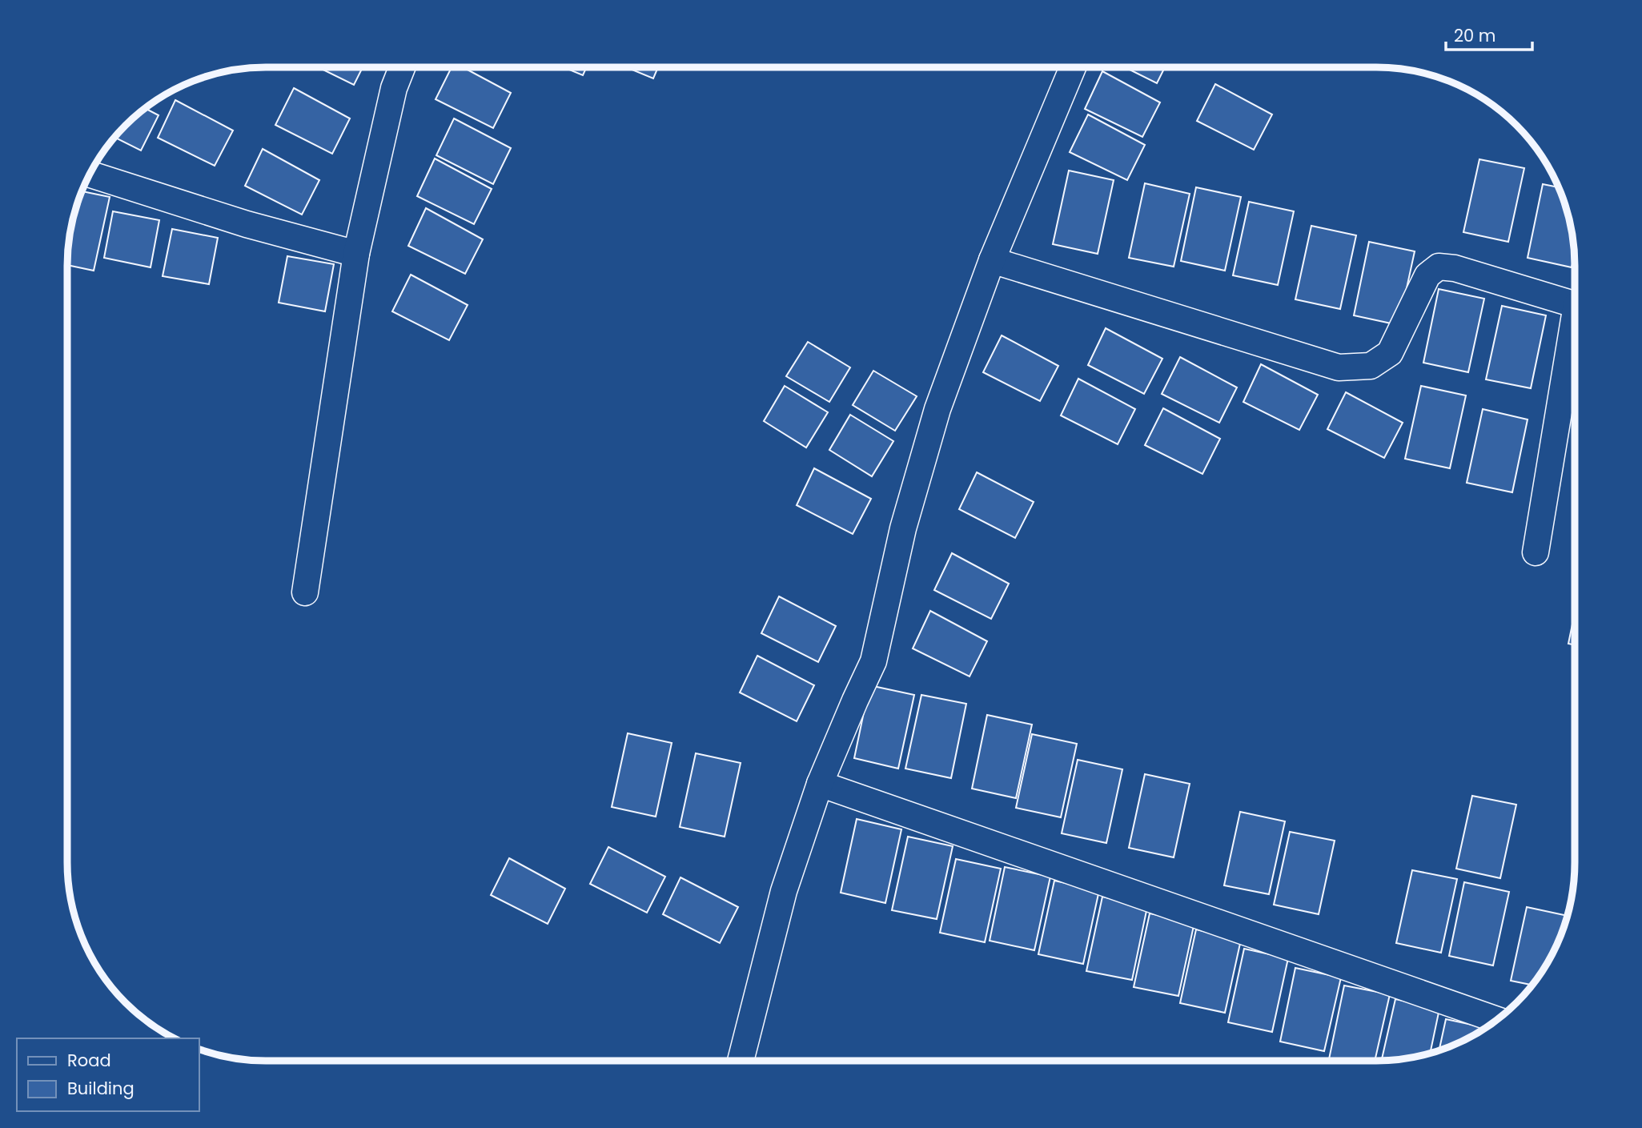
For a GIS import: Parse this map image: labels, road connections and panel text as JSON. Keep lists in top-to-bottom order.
{
  "legend": ["Road", "Building"],
  "scale_bar": "20 m"
}
